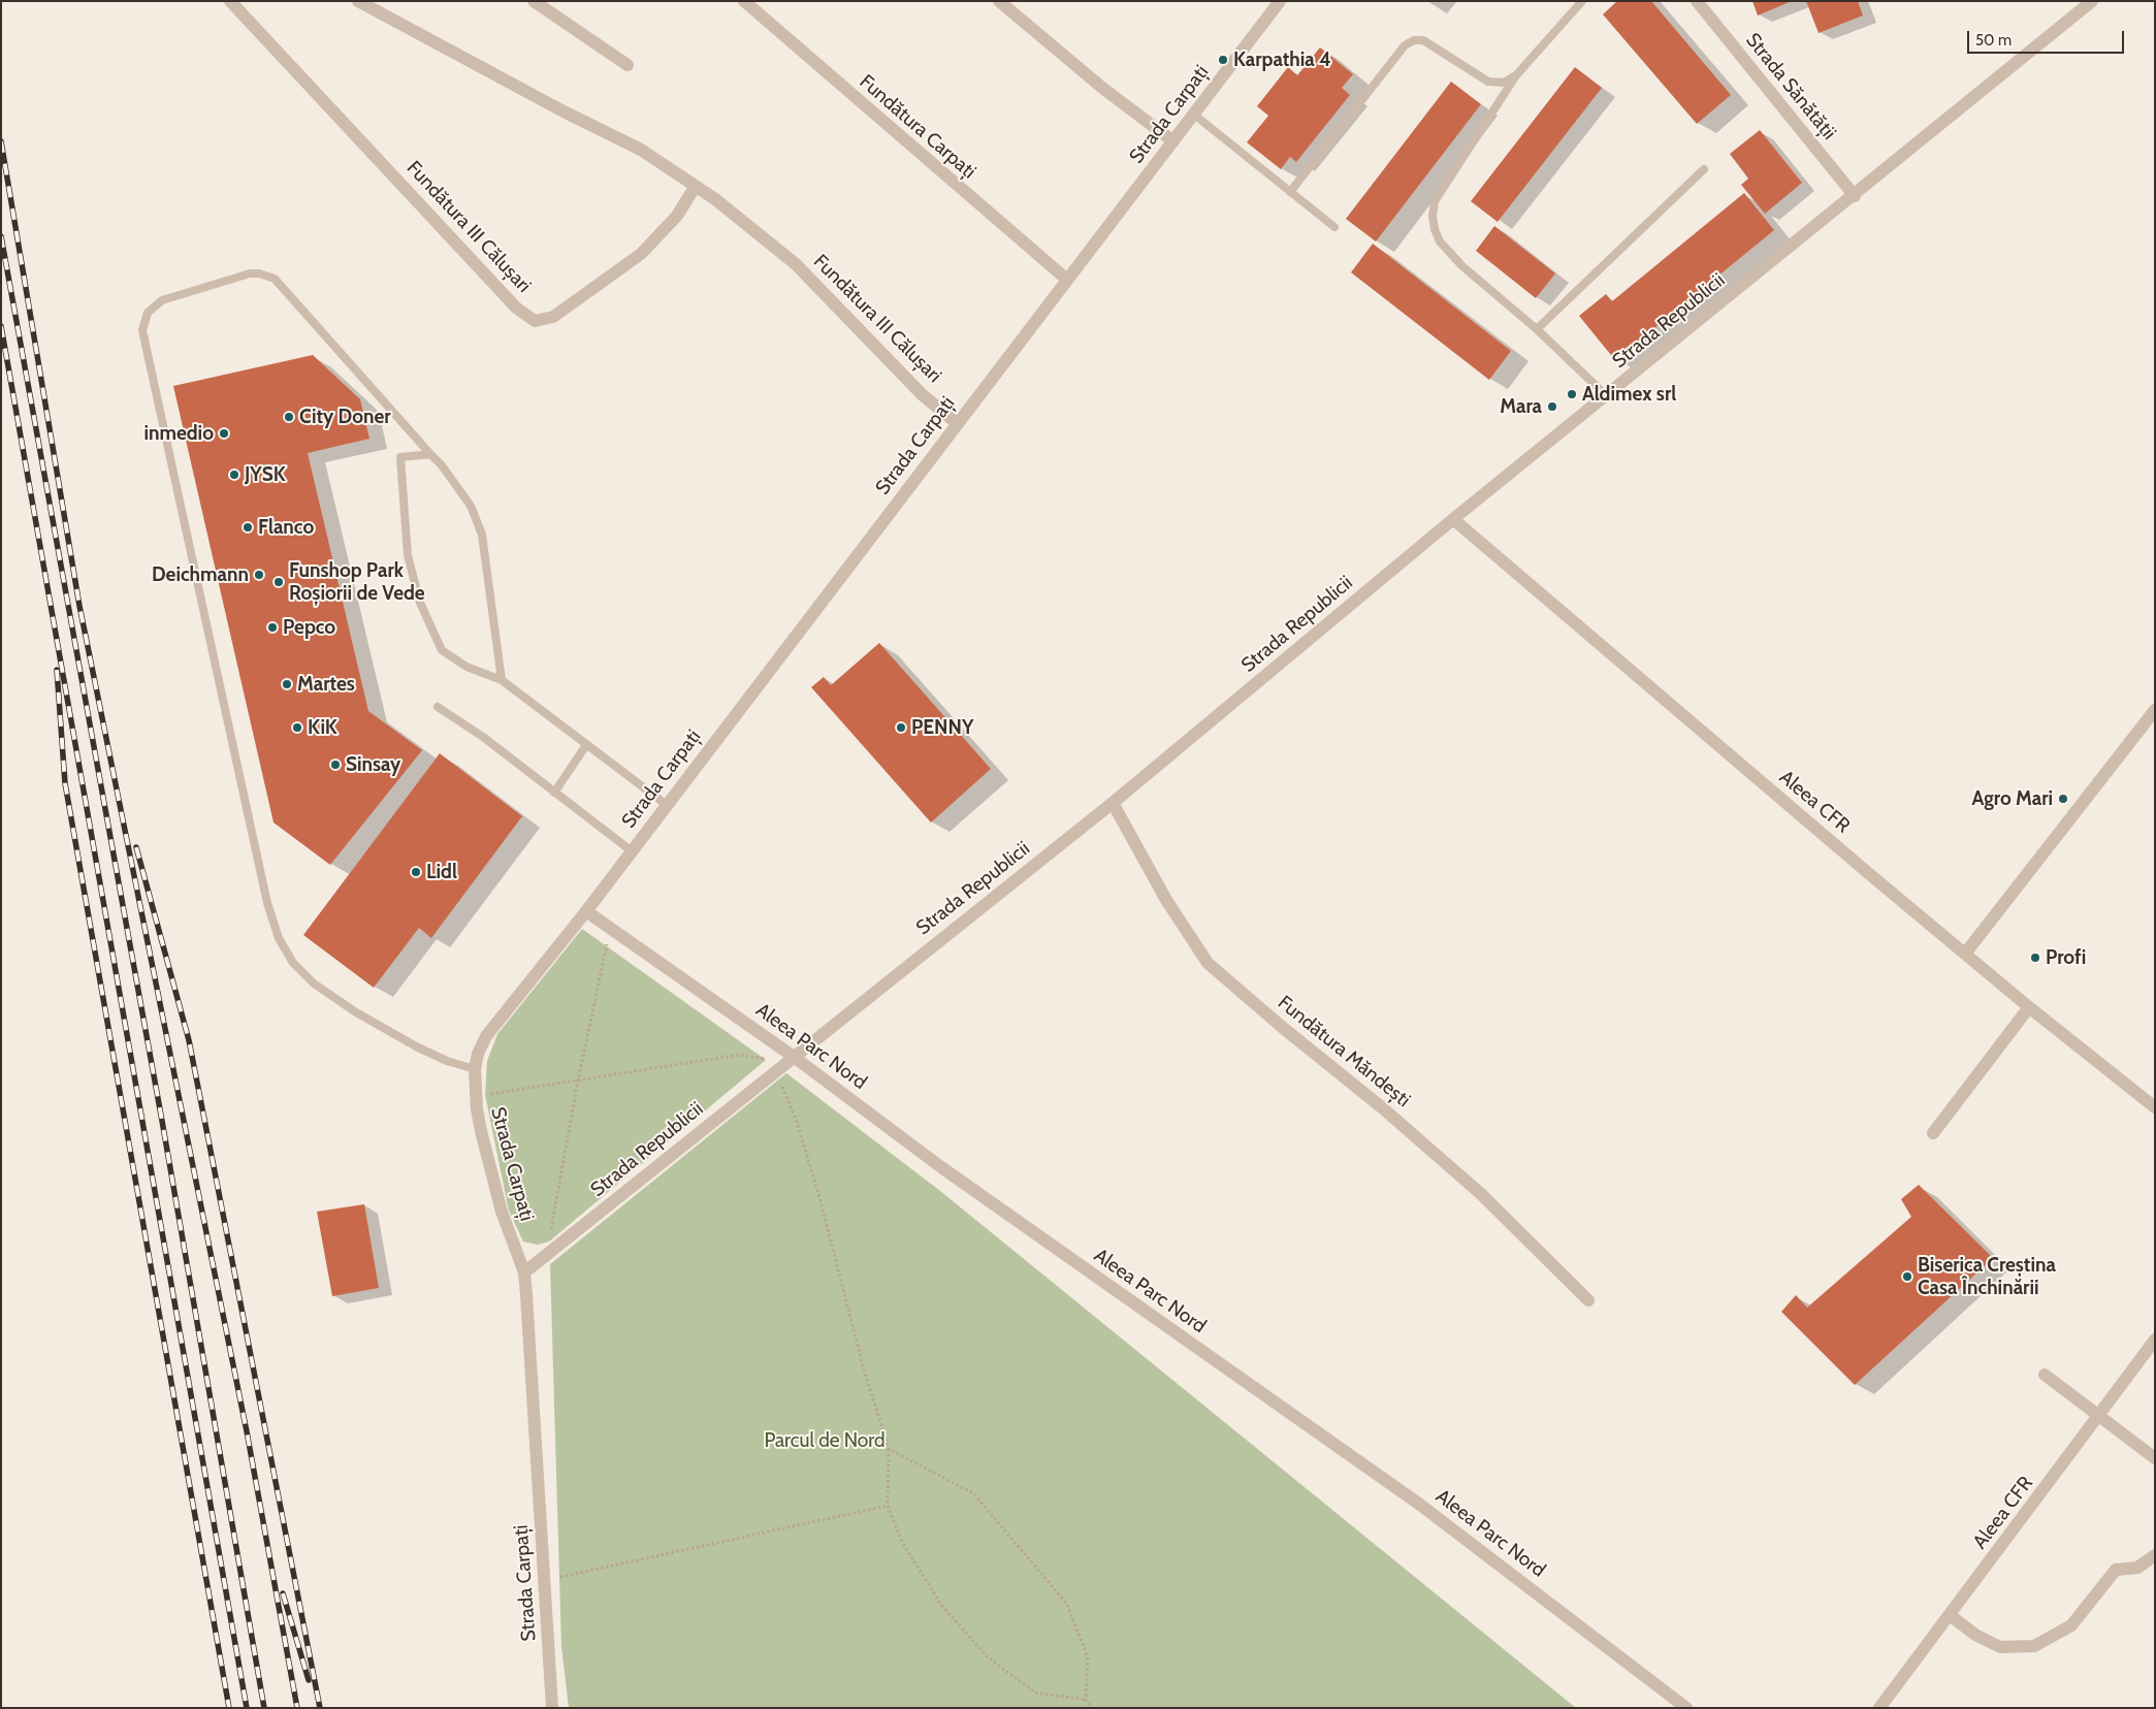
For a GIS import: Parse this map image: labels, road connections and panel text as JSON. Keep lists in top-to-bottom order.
{
  "streets": {
    "street": [
      "Strada Sănătății",
      "Strada Carpați",
      "Fundătura Carpați",
      "Fundătura III Călușari",
      "Strada Republicii",
      "Aleea CFR",
      "Aleea Parc Nord",
      "Fundătura Măndești"
    ]
  },
  "crossings": [
    ["Strada Sănătății", "Strada Republicii"],
    ["Strada Carpați", "Fundătura Carpați"],
    ["Strada Carpați", "Fundătura III Călușari"],
    ["Strada Carpați", "Strada Republicii"],
    ["Strada Carpați", "Aleea Parc Nord"],
    ["Strada Republicii", "Aleea CFR"],
    ["Strada Republicii", "Aleea Parc Nord"],
    ["Strada Republicii", "Fundătura Măndești"]
  ],
  "parks": ["Parcul de Nord"],
  "places": [
    "Karpathia 4",
    "Aldimex srl",
    "Mara",
    "City Doner",
    "inmedio",
    "JYSK",
    "Flanco",
    "Deichmann",
    "Funshop Park Roșiorii de Vede",
    "Pepco",
    "Martes",
    "KiK",
    "PENNY",
    "Sinsay",
    "Agro Mari",
    "Lidl",
    "Profi",
    "Biserica Creștina Casa Închinării"
  ],
  "scale_bar": "50 m"
}
